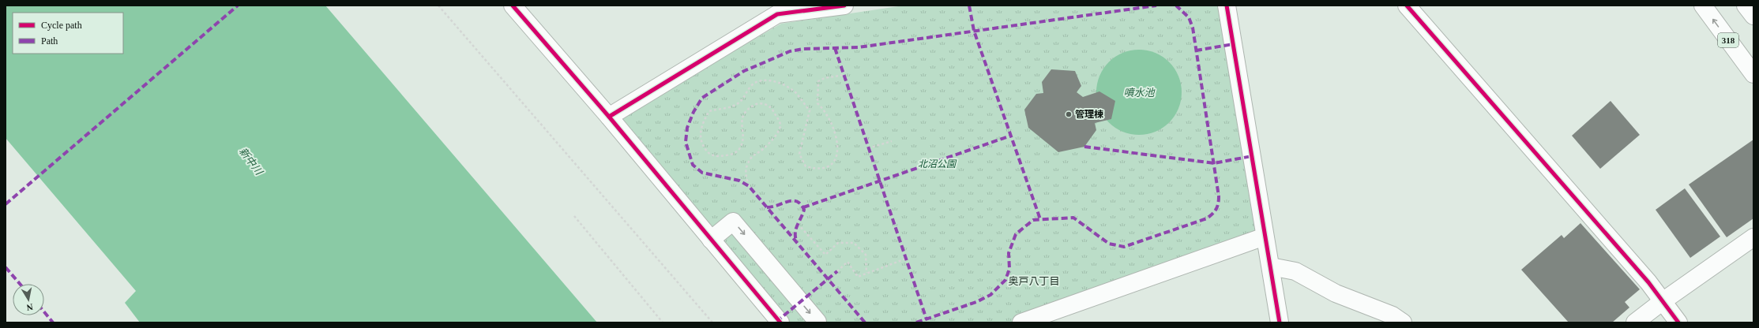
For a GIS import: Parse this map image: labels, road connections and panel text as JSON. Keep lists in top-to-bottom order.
{
  "streets": {
    "street": ["318"]
  },
  "districts": ["奥戸八丁目"],
  "water": ["噴水池", "新中川"],
  "parks": ["北沼公園"],
  "places": ["管理棟"],
  "legend": ["Cycle path", "Path"],
  "north": "bottom"
}
